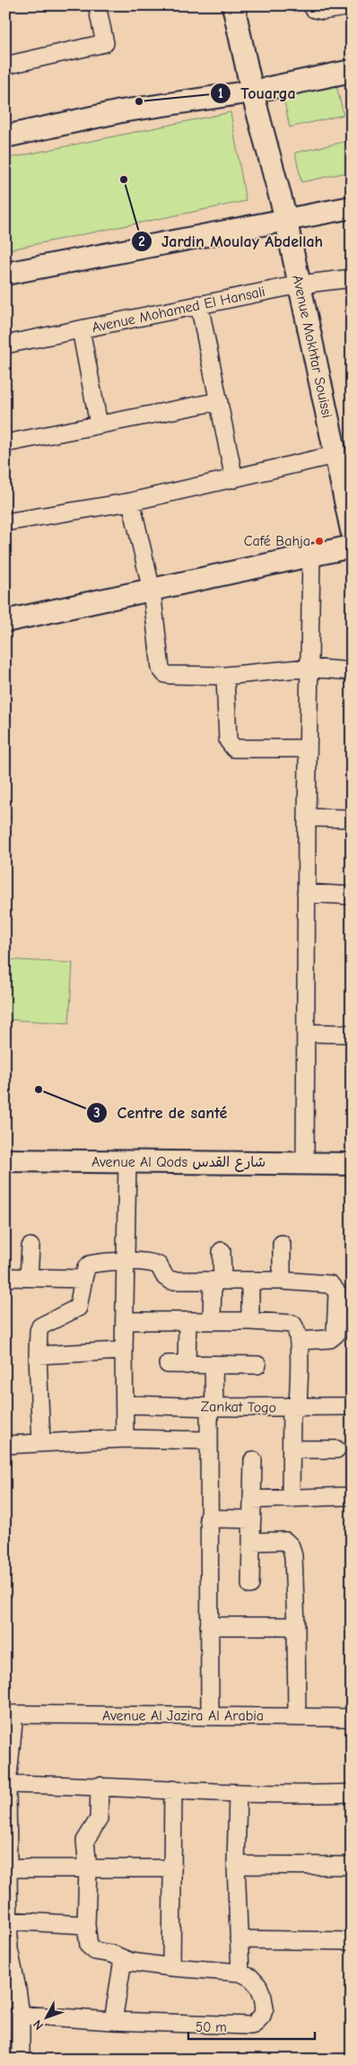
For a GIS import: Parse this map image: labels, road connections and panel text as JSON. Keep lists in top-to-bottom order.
{
  "streets": {
    "street": [
      "Avenue Mohamed El Hansali",
      "Avenue Mokhtar Souissi",
      "Avenue Al Qods شارع القدس",
      "Zankat Togo",
      "Avenue Al Jazira Al Arabia"
    ]
  },
  "crossings": [
    ["Avenue Mohamed El Hansali", "Avenue Mokhtar Souissi"]
  ],
  "places": [
    "Touarga",
    "Jardin Moulay Abdellah",
    "Café Bahja",
    "Centre de santé"
  ],
  "scale_bar": "50 m",
  "north": "bottom left"
}
